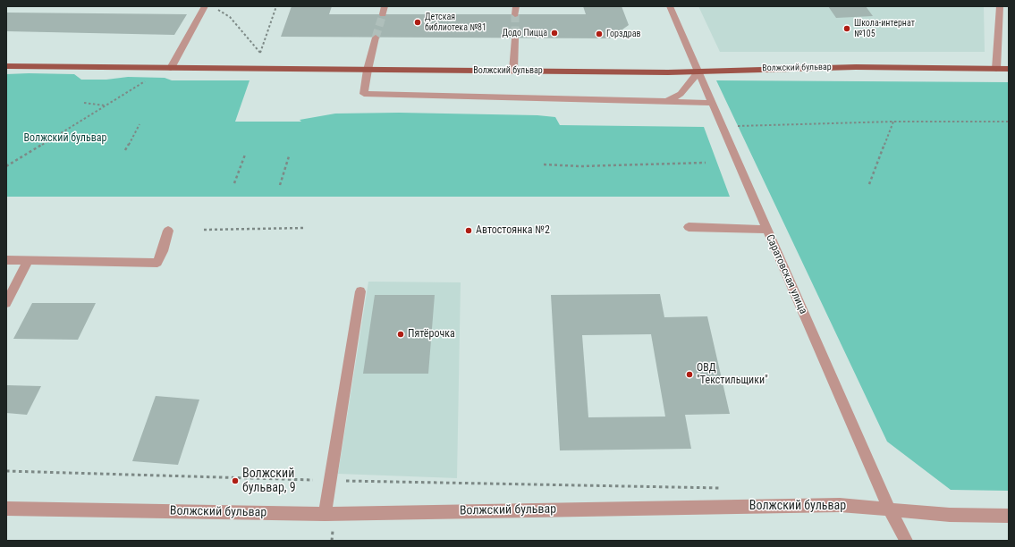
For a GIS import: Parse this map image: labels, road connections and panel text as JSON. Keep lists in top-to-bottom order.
{
  "streets": {
    "main road": ["Волжский бульвар"],
    "street": ["Саратовская улица"]
  },
  "crossings": [
    ["Волжский бульвар", "Саратовская улица"]
  ],
  "parks": ["Волжский бульвар"],
  "places": [
    "Детская библиотека №81",
    "Школа-интернат №105",
    "Додо Пицца",
    "Горздрав",
    "Автостоянка №2",
    "Пятёрочка",
    "ОВД \"Текстильщики\"",
    "Волжский бульвар, 9"
  ]
}
